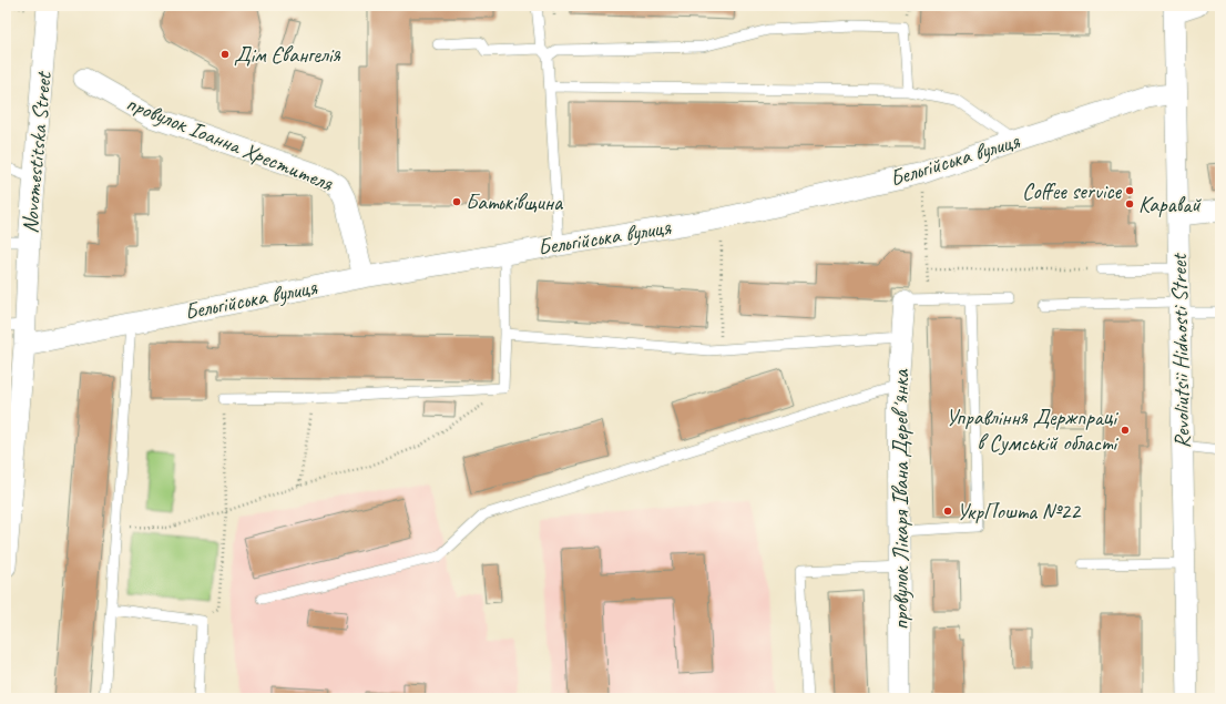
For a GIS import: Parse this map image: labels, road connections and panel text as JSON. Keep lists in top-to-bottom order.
{
  "streets": {
    "street": [
      "провулок Іоанна Хрестителя",
      "Novomestitska Street",
      "Бельгійська вулиця",
      "Revoliutsii Hidnosti Street",
      "провулок Лікаря Івана Деревʼянка"
    ]
  },
  "crossings": [
    ["провулок Іоанна Хрестителя", "Бельгійська вулиця"],
    ["Novomestitska Street", "Бельгійська вулиця"],
    ["Бельгійська вулиця", "Revoliutsii Hidnosti Street"]
  ],
  "places": [
    "Дім Євангелія",
    "Сoffee service",
    "Батьківщина",
    "Каравай",
    "Управління Держпраці в Сумській області",
    "УкрПошта №22"
  ]
}
